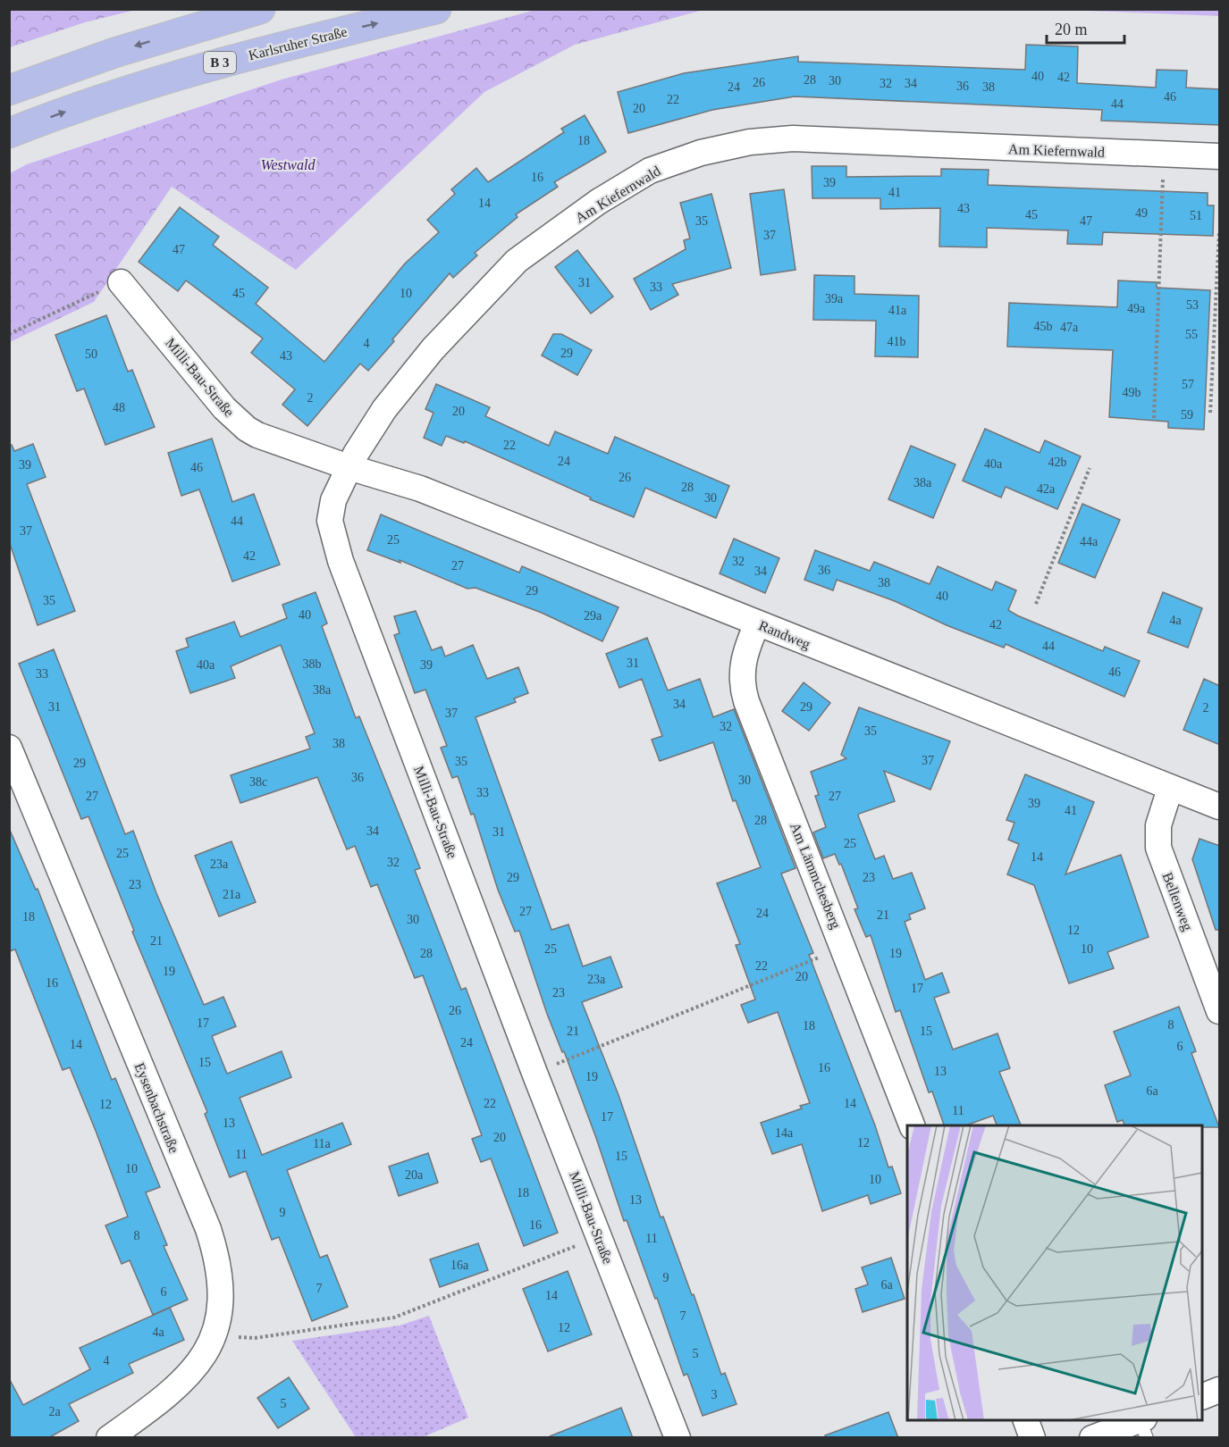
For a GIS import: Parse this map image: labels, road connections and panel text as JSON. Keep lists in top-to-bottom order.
{
  "streets": {
    "main road": ["Karlsruher Straße", "B 3"],
    "street": [
      "Am Kiefernwald",
      "Milli-Bau-Straße",
      "Randweg",
      "Am Lämmchesberg",
      "Bellenweg",
      "Eysenbachstraße"
    ]
  },
  "crossings": [
    ["Am Kiefernwald", "Milli-Bau-Straße"],
    ["Am Kiefernwald", "Randweg"],
    ["Milli-Bau-Straße", "Randweg"],
    ["Randweg", "Am Lämmchesberg"],
    ["Randweg", "Bellenweg"]
  ],
  "parks": ["Westwald"],
  "house_numbers": [
    "40",
    "42",
    "28",
    "30",
    "26",
    "32",
    "34",
    "36",
    "24",
    "38",
    "46",
    "22",
    "44",
    "20",
    "18",
    "16",
    "39",
    "41",
    "14",
    "43",
    "49",
    "45",
    "51",
    "35",
    "47",
    "37",
    "47",
    "31",
    "33",
    "45",
    "10",
    "39a",
    "53",
    "49a",
    "41a",
    "45b",
    "47a",
    "55",
    "41b",
    "4",
    "29",
    "50",
    "43",
    "57",
    "49b",
    "2",
    "48",
    "20",
    "59",
    "22",
    "24",
    "42b",
    "40a",
    "39",
    "46",
    "26",
    "38a",
    "28",
    "42a",
    "30",
    "44",
    "37",
    "25",
    "44a",
    "42",
    "32",
    "27",
    "36",
    "34",
    "38",
    "29",
    "40",
    "35",
    "40",
    "29a",
    "4a",
    "42",
    "44",
    "31",
    "38b",
    "40a",
    "39",
    "46",
    "33",
    "38a",
    "34",
    "31",
    "29",
    "2",
    "37",
    "32",
    "35",
    "38",
    "37",
    "35",
    "29",
    "36",
    "30",
    "38c",
    "33",
    "27",
    "27",
    "39",
    "41",
    "28",
    "34",
    "31",
    "25",
    "25",
    "14",
    "32",
    "23a",
    "29",
    "23",
    "23",
    "21a",
    "27",
    "24",
    "21",
    "18",
    "30",
    "12",
    "21",
    "25",
    "10",
    "28",
    "19",
    "22",
    "19",
    "20",
    "23a",
    "16",
    "17",
    "23",
    "26",
    "17",
    "8",
    "18",
    "21",
    "15",
    "24",
    "14",
    "6",
    "15",
    "16",
    "13",
    "19",
    "6a",
    "22",
    "14",
    "12",
    "11",
    "17",
    "13",
    "14a",
    "20",
    "12",
    "11a",
    "11",
    "15",
    "10",
    "20a",
    "10",
    "18",
    "13",
    "9",
    "16",
    "8",
    "11",
    "16a",
    "9",
    "6a",
    "7",
    "6",
    "14",
    "7",
    "12",
    "4a",
    "5",
    "4",
    "3",
    "5",
    "2a"
  ],
  "scale_bar": "20 m"
}
